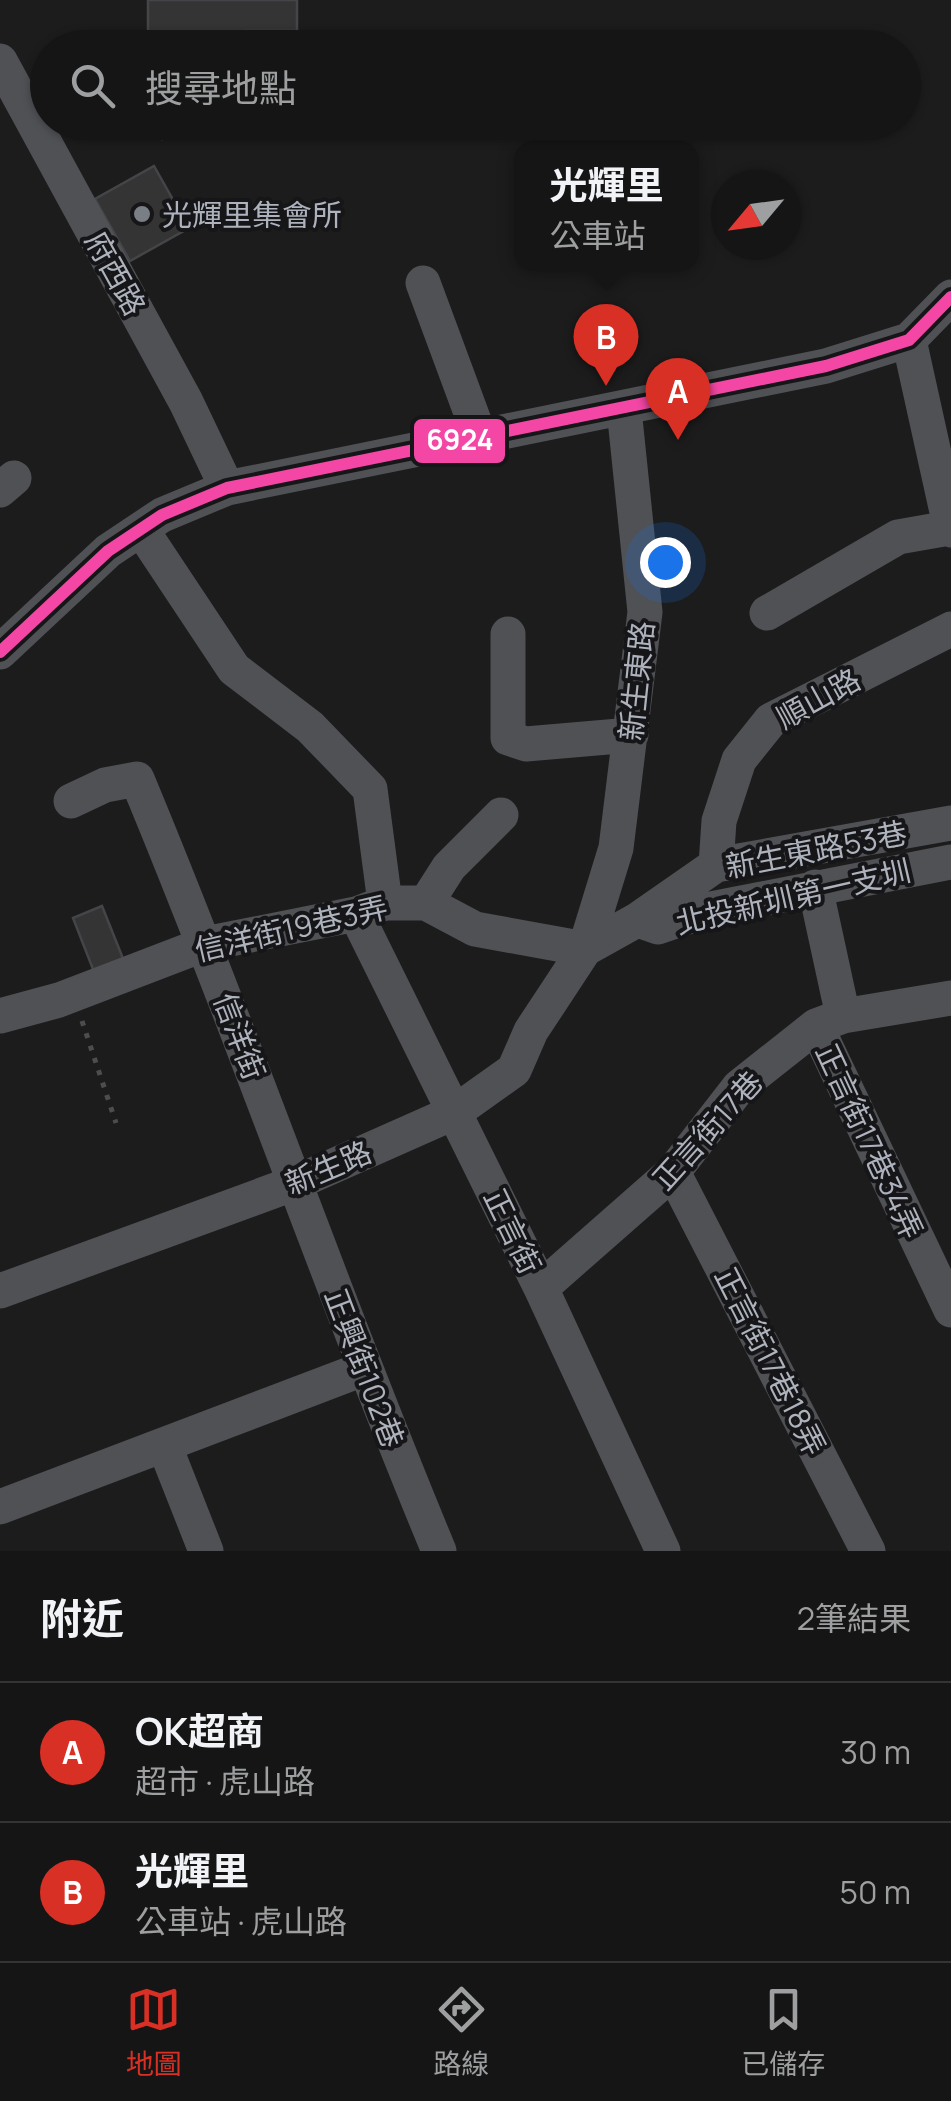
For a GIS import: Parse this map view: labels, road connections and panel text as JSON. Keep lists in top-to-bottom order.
{
  "streets": {
    "street": [
      "府西路",
      "新生東路",
      "順山路",
      "新生東路53巷",
      "北投新圳第一支圳",
      "信洋街19巷3弄",
      "信洋街",
      "正言街17巷",
      "正言街17巷34弄",
      "新生路",
      "正言街",
      "正言街17巷18弄",
      "正興街102巷"
    ]
  },
  "crossings": [
    ["新生東路", "新生東路53巷"],
    ["新生東路", "信洋街19巷3弄"],
    ["新生東路", "新生路"],
    ["順山路", "新生東路53巷"],
    ["新生東路53巷", "北投新圳第一支圳"],
    ["新生東路53巷", "信洋街19巷3弄"],
    ["新生東路53巷", "新生路"],
    ["北投新圳第一支圳", "正言街17巷34弄"],
    ["信洋街19巷3弄", "信洋街"],
    ["信洋街19巷3弄", "新生路"],
    ["信洋街19巷3弄", "正言街"],
    ["信洋街", "新生路"],
    ["信洋街", "正興街102巷"],
    ["正言街17巷", "正言街17巷34弄"],
    ["正言街17巷", "正言街"],
    ["正言街17巷", "正言街17巷18弄"],
    ["新生路", "正言街"],
    ["新生路", "正興街102巷"]
  ],
  "places": ["光輝里集會所"],
  "lines": ["transit line 6924"],
  "north": "bottom left",
  "page": {
    "search": "搜尋地點",
    "popup": ["光輝里", "公車站"],
    "pins": ["B", "A"],
    "heading": ["附近", "2筆結果"],
    "list": [
      {
        "mark": "A",
        "name": "OK超商",
        "note": "超市 · 虎山路",
        "value": "30 m"
      },
      {
        "mark": "B",
        "name": "光輝里",
        "note": "公車站 · 虎山路",
        "value": "50 m"
      }
    ],
    "nav": ["地圖", "路線", "已儲存"]
  }
}
